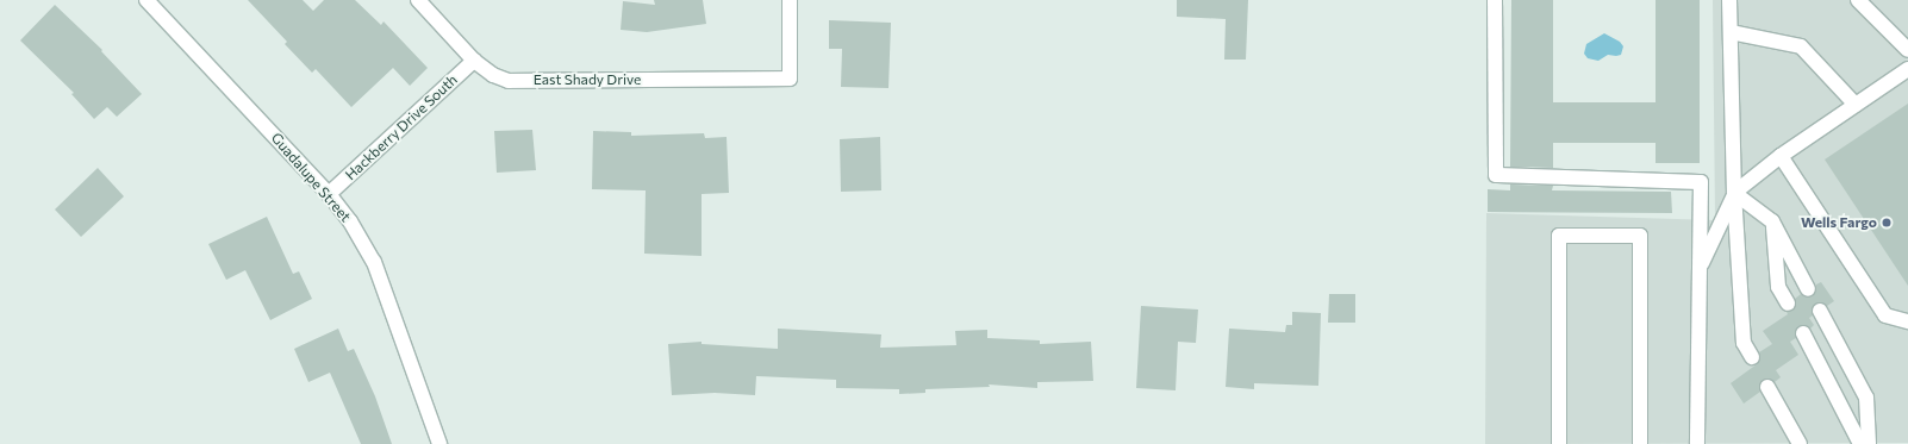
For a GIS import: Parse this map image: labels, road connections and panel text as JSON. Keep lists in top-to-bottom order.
{
  "streets": {
    "street": ["East Shady Drive", "Hackberry Drive South", "Guadalupe Street"]
  },
  "crossings": [
    ["East Shady Drive", "Hackberry Drive South"],
    ["Hackberry Drive South", "Guadalupe Street"]
  ],
  "places": ["Wells Fargo"]
}
